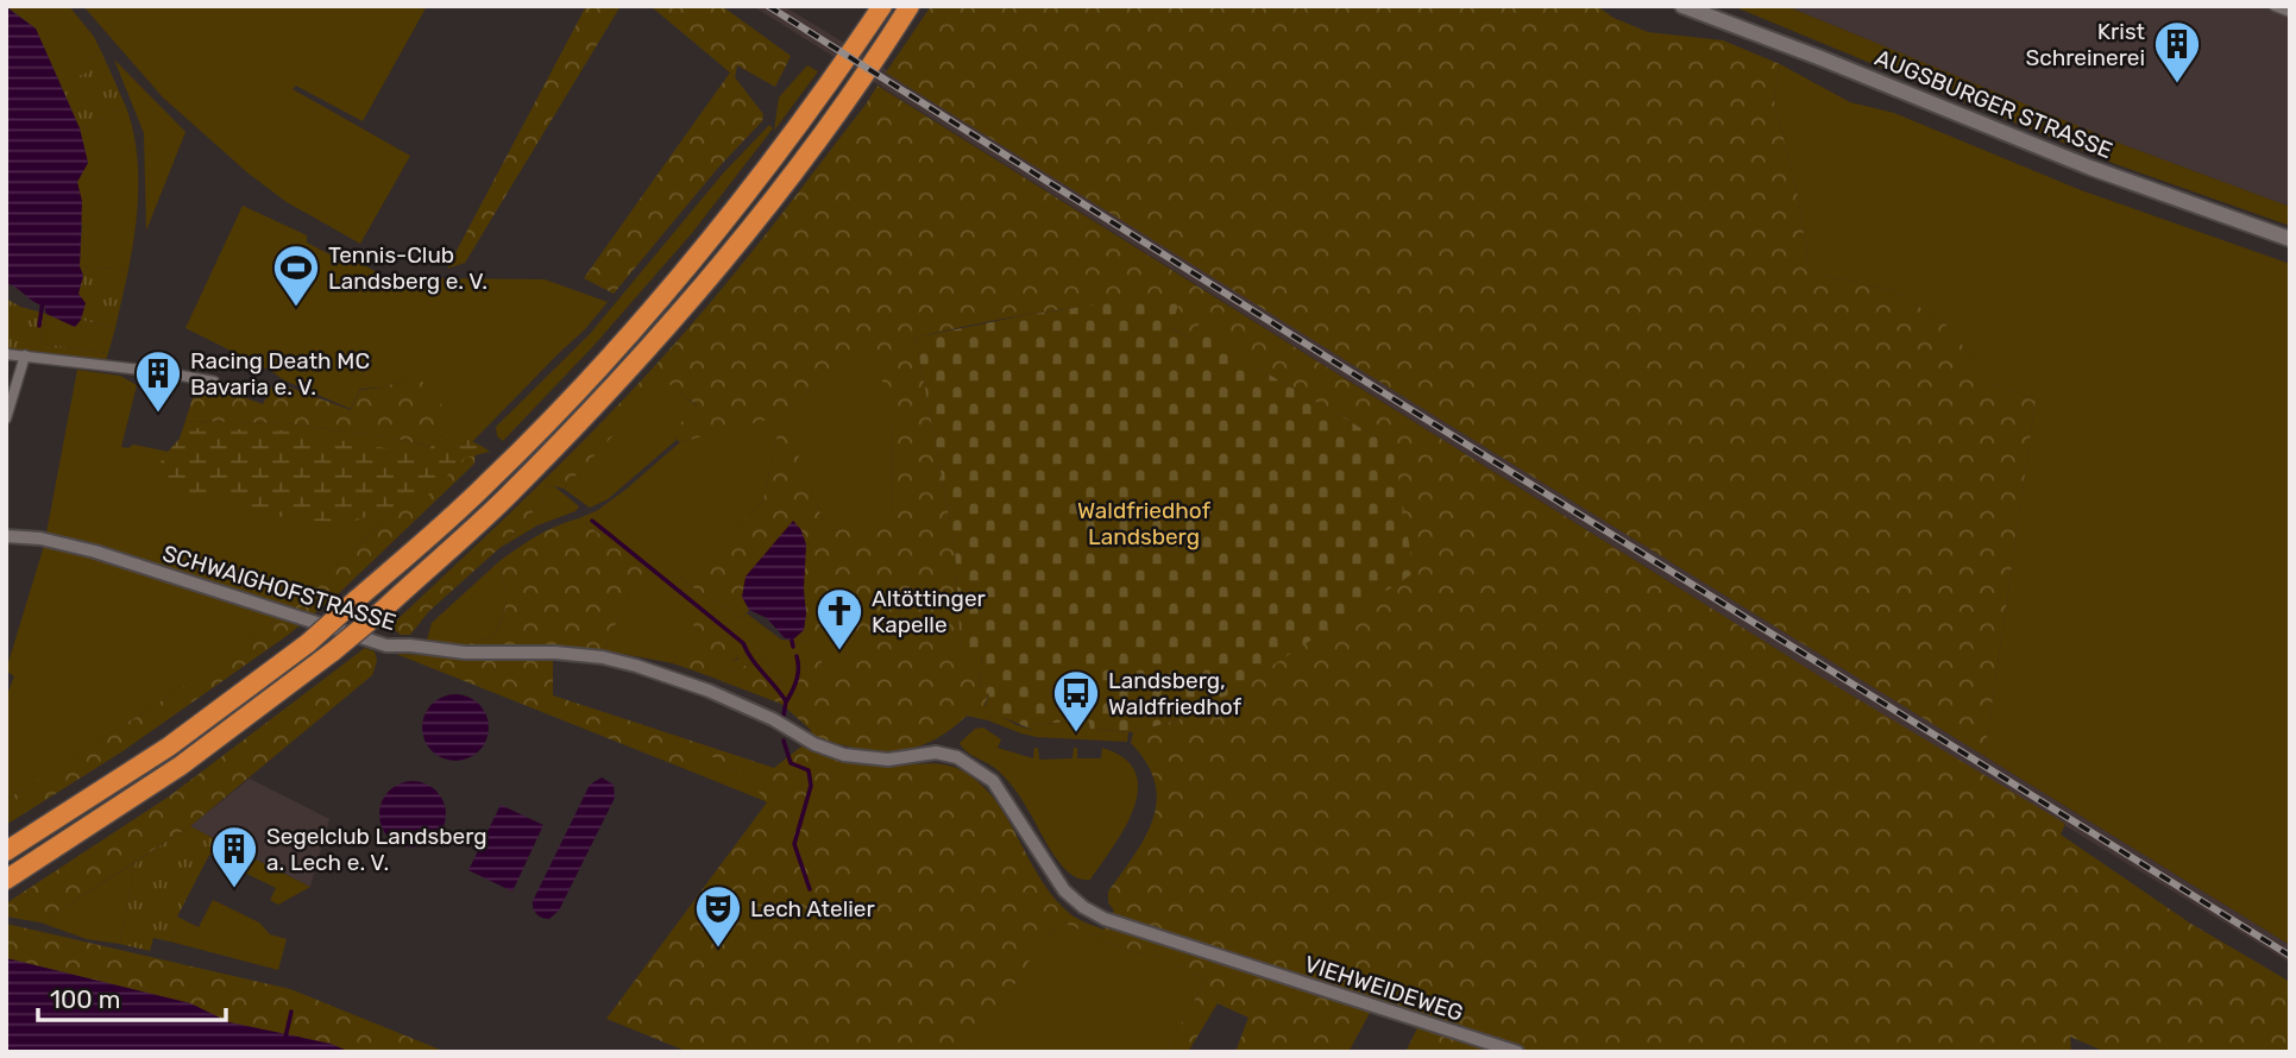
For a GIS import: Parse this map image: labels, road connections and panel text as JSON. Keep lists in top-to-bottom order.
{
  "streets": {
    "main road": ["AUGSBURGER STRASSE"],
    "street": ["SCHWAIGHOFSTRASSE", "VIEHWEIDEWEG"]
  },
  "crossings": [
    ["SCHWAIGHOFSTRASSE", "VIEHWEIDEWEG"]
  ],
  "parks": ["Waldfriedhof Landsberg"],
  "places": {
    "building": ["Krist Schreinerei", "Racing Death MC Bavaria e. V.", "Segelclub Landsberg a. Lech e. V."],
    "sports": ["Tennis-Club Landsberg e. V."],
    "church": ["Altöttinger Kapelle"],
    "bus stop": ["Landsberg, Waldfriedhof"],
    "theatre": ["Lech Atelier"]
  },
  "scale_bar": "100 m"
}
